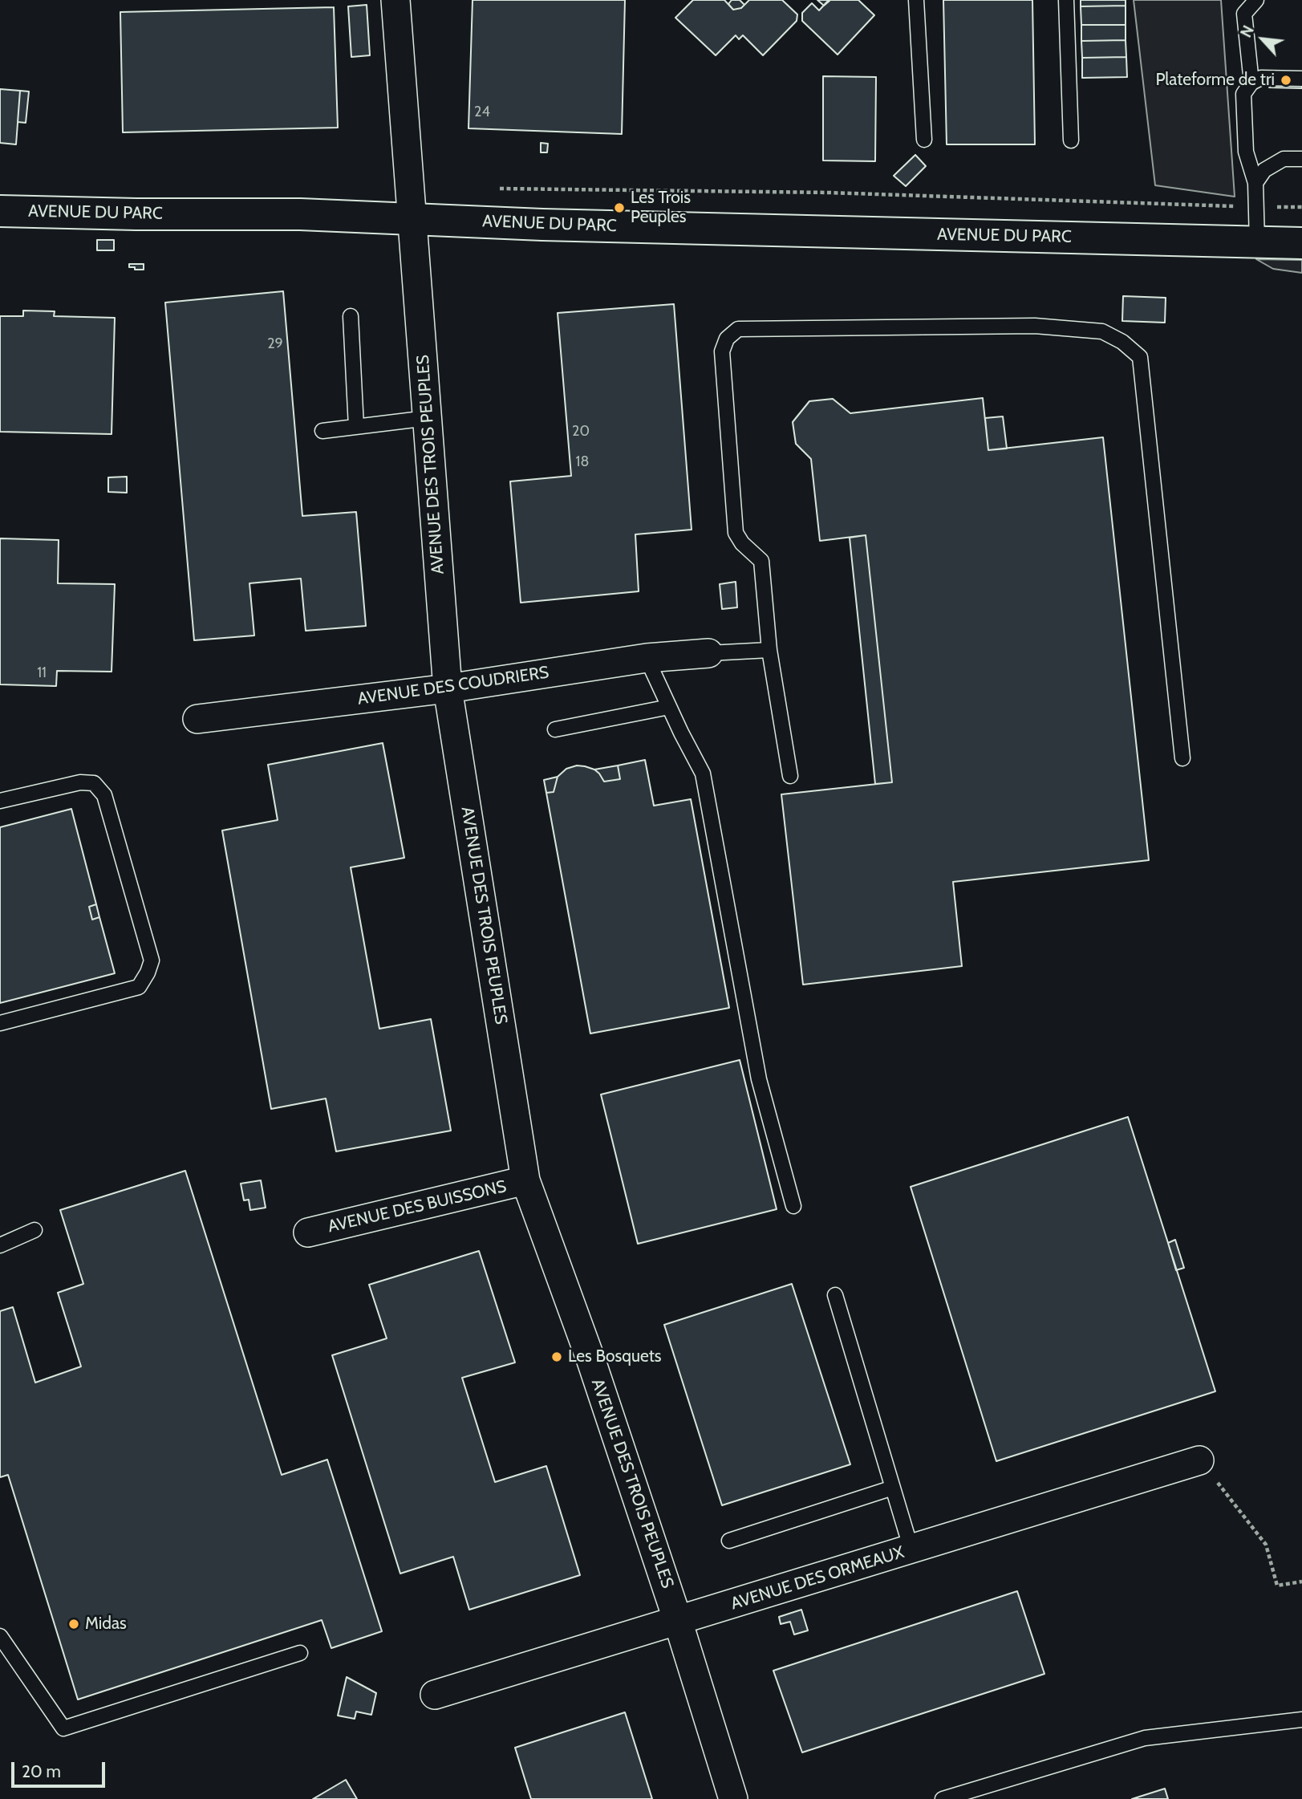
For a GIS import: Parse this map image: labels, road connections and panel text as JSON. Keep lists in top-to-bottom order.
{
  "streets": {
    "street": [
      "AVENUE DU PARC",
      "AVENUE DES TROIS PEUPLES",
      "AVENUE DES COUDRIERS",
      "AVENUE DES BUISSONS",
      "AVENUE DES ORMEAUX"
    ]
  },
  "crossings": [
    ["AVENUE DU PARC", "AVENUE DES TROIS PEUPLES"],
    ["AVENUE DES TROIS PEUPLES", "AVENUE DES COUDRIERS"],
    ["AVENUE DES TROIS PEUPLES", "AVENUE DES BUISSONS"],
    ["AVENUE DES TROIS PEUPLES", "AVENUE DES ORMEAUX"]
  ],
  "places": [
    "Plateforme de tri",
    "Les Trois Peuples",
    "Les Bosquets",
    "Midas"
  ],
  "house_numbers": [
    "24",
    "29",
    "20",
    "18",
    "11"
  ],
  "scale_bar": "20 m",
  "north": "top left"
}
